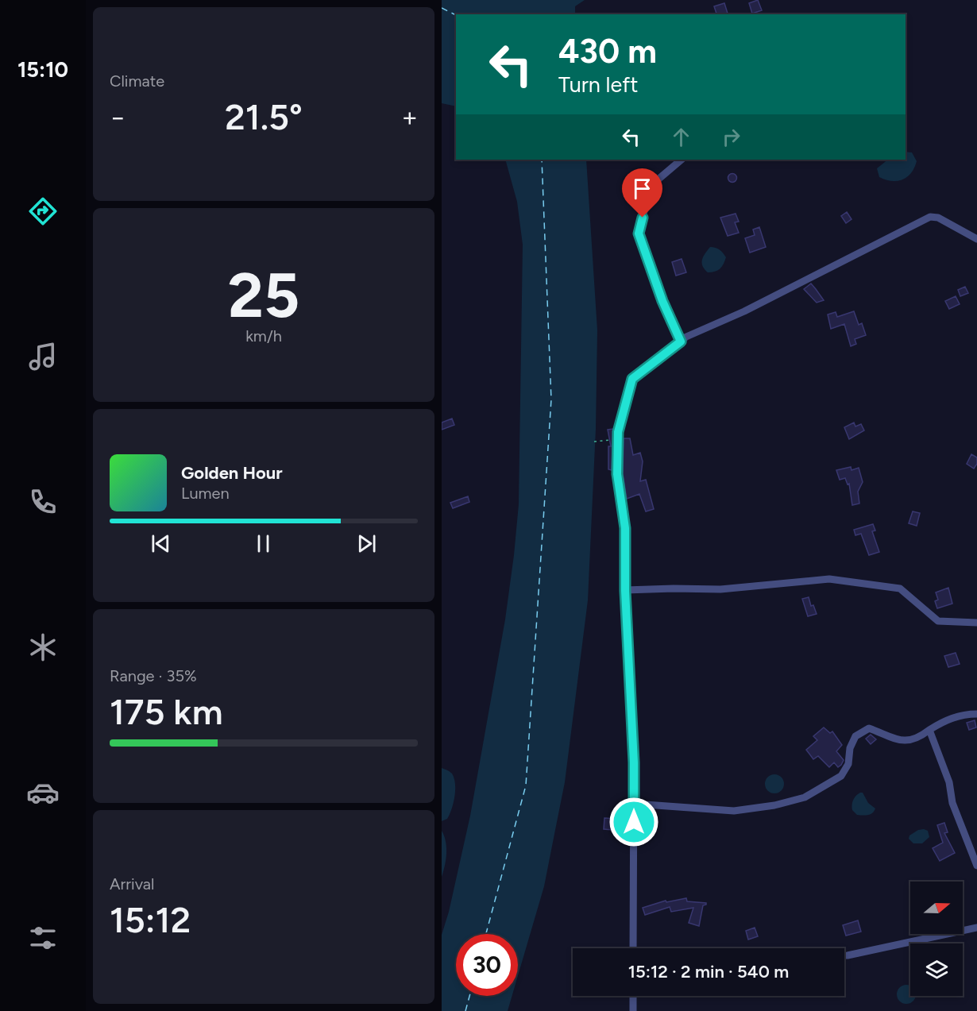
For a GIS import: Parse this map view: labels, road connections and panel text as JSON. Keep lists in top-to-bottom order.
{
  "north": "right",
  "page": {
    "tabs": "15:10",
    "tile": [
      "Climate",
      ["25", "km/h"],
      ["Range · 35%", "175 km"],
      ["Arrival", "15:12"]
    ],
    "turn": ["430 m", "Turn left"],
    "heat": ["−", "21.5°", "+"],
    "song": ["Golden Hour", "Lumen"],
    "limit": "30",
    "trip": "15:12 · 2 min · 540 m"
  }
}
